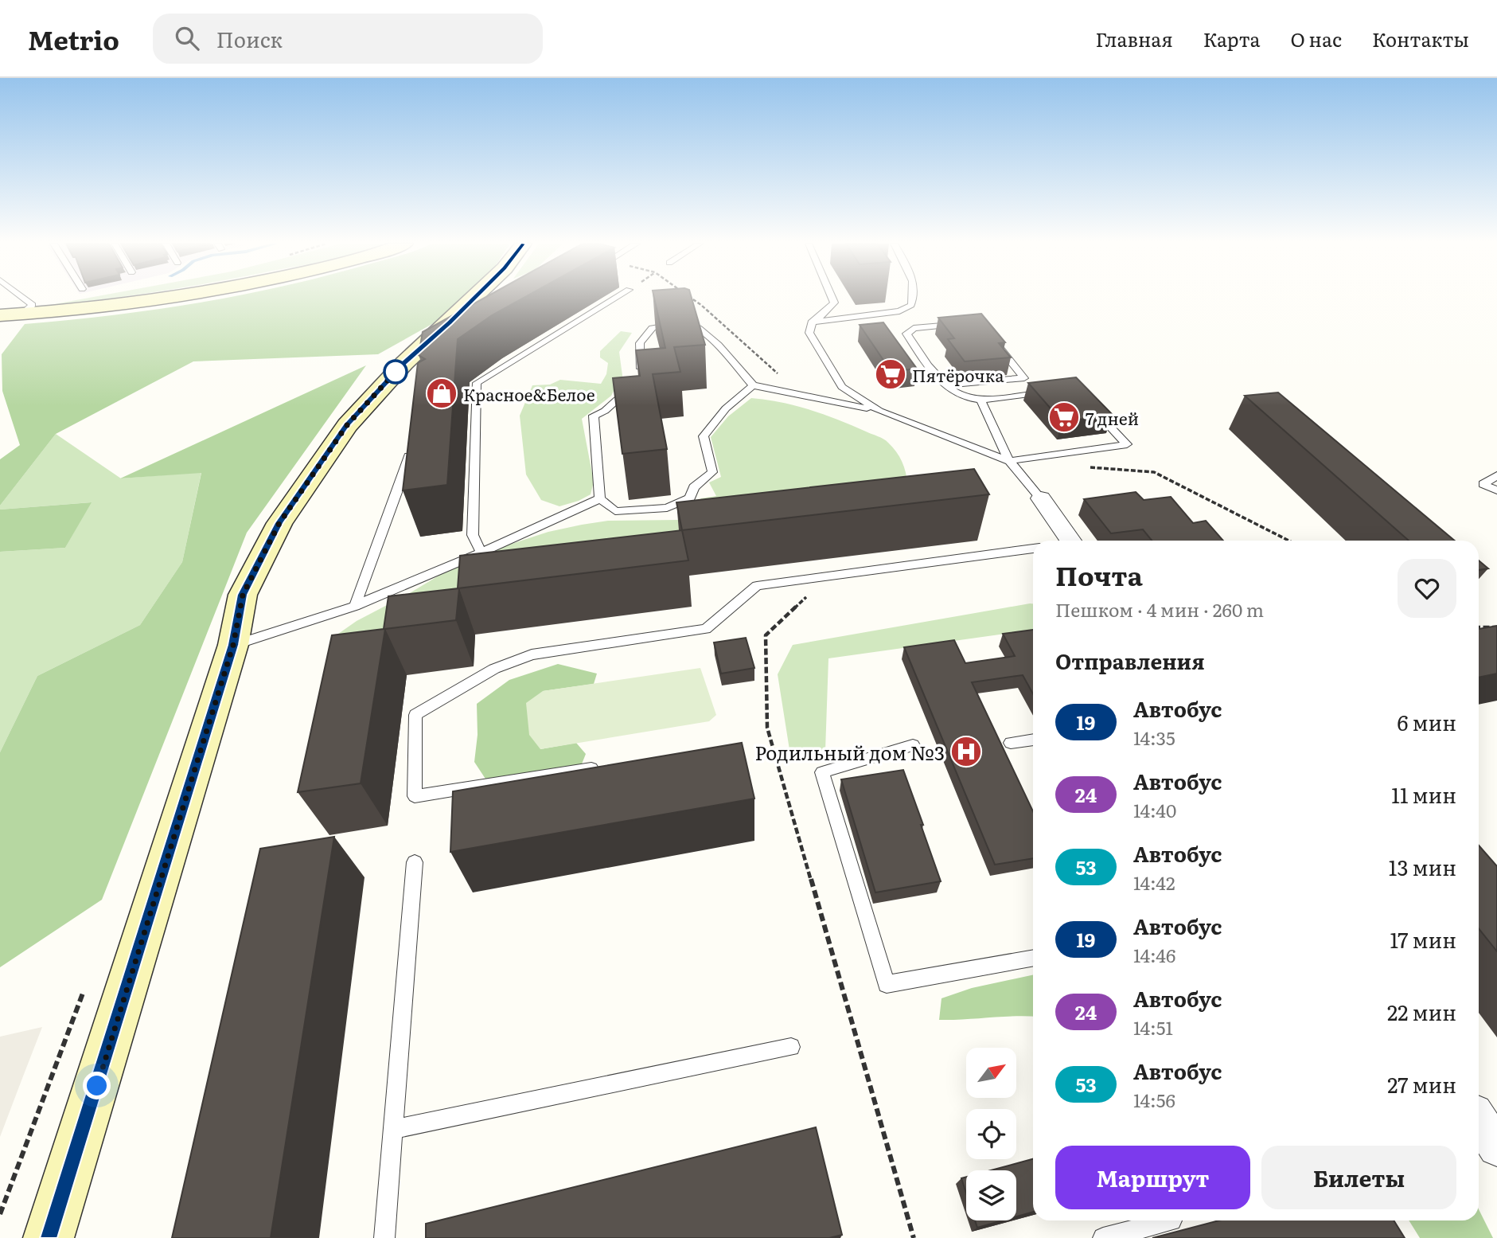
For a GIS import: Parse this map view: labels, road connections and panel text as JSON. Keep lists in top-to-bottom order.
{
  "places": {
    "supermarket": ["Пятёрочка", "7 дней"],
    "shop": ["Красное&Белое"],
    "hospital": ["Родильный дом №3"]
  },
  "lines": ["bus line 19"],
  "north": "top right",
  "page": {
    "header": "Metrio",
    "search": "Поиск",
    "nav": [
      "Главная",
      "Карта",
      "О нас",
      "Контакты"
    ],
    "heading": [
      ["Почта", "Пешком · 4 мин · 260 m"],
      "Отправления"
    ],
    "list": [
      {
        "mark": "19",
        "name": "Автобус",
        "note": "14:35",
        "value": "6 мин"
      },
      {
        "mark": "24",
        "name": "Автобус",
        "note": "14:40",
        "value": "11 мин"
      },
      {
        "mark": "53",
        "name": "Автобус",
        "note": "14:42",
        "value": "13 мин"
      },
      {
        "mark": "19",
        "name": "Автобус",
        "note": "14:46",
        "value": "17 мин"
      },
      {
        "mark": "24",
        "name": "Автобус",
        "note": "14:51",
        "value": "22 мин"
      },
      {
        "mark": "53",
        "name": "Автобус",
        "note": "14:56",
        "value": "27 мин"
      }
    ],
    "buttons": ["Маршрут", "Билеты"]
  }
}
